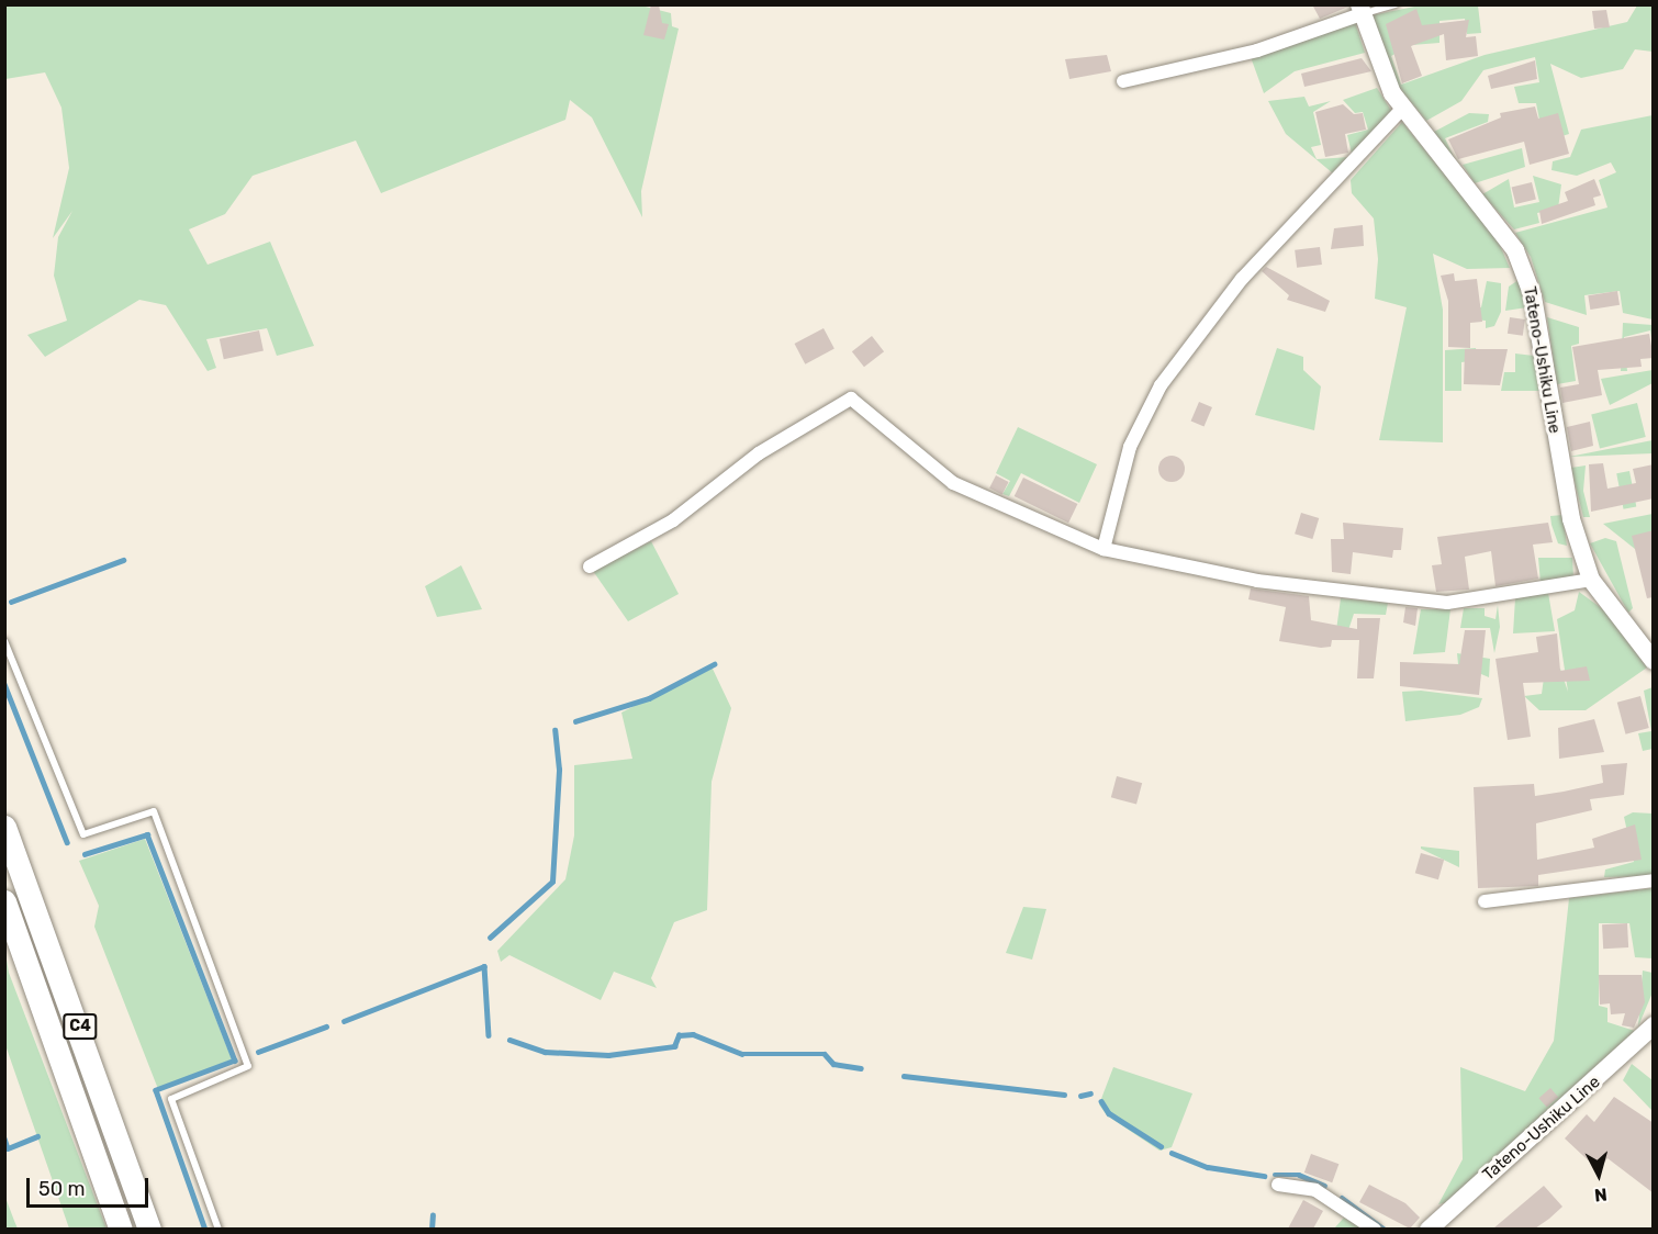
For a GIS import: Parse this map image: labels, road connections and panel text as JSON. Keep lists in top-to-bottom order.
{
  "streets": {
    "highway": ["C4"],
    "main road": ["Tateno-Ushiku Line"]
  },
  "scale_bar": "50 m",
  "north": "bottom"
}
